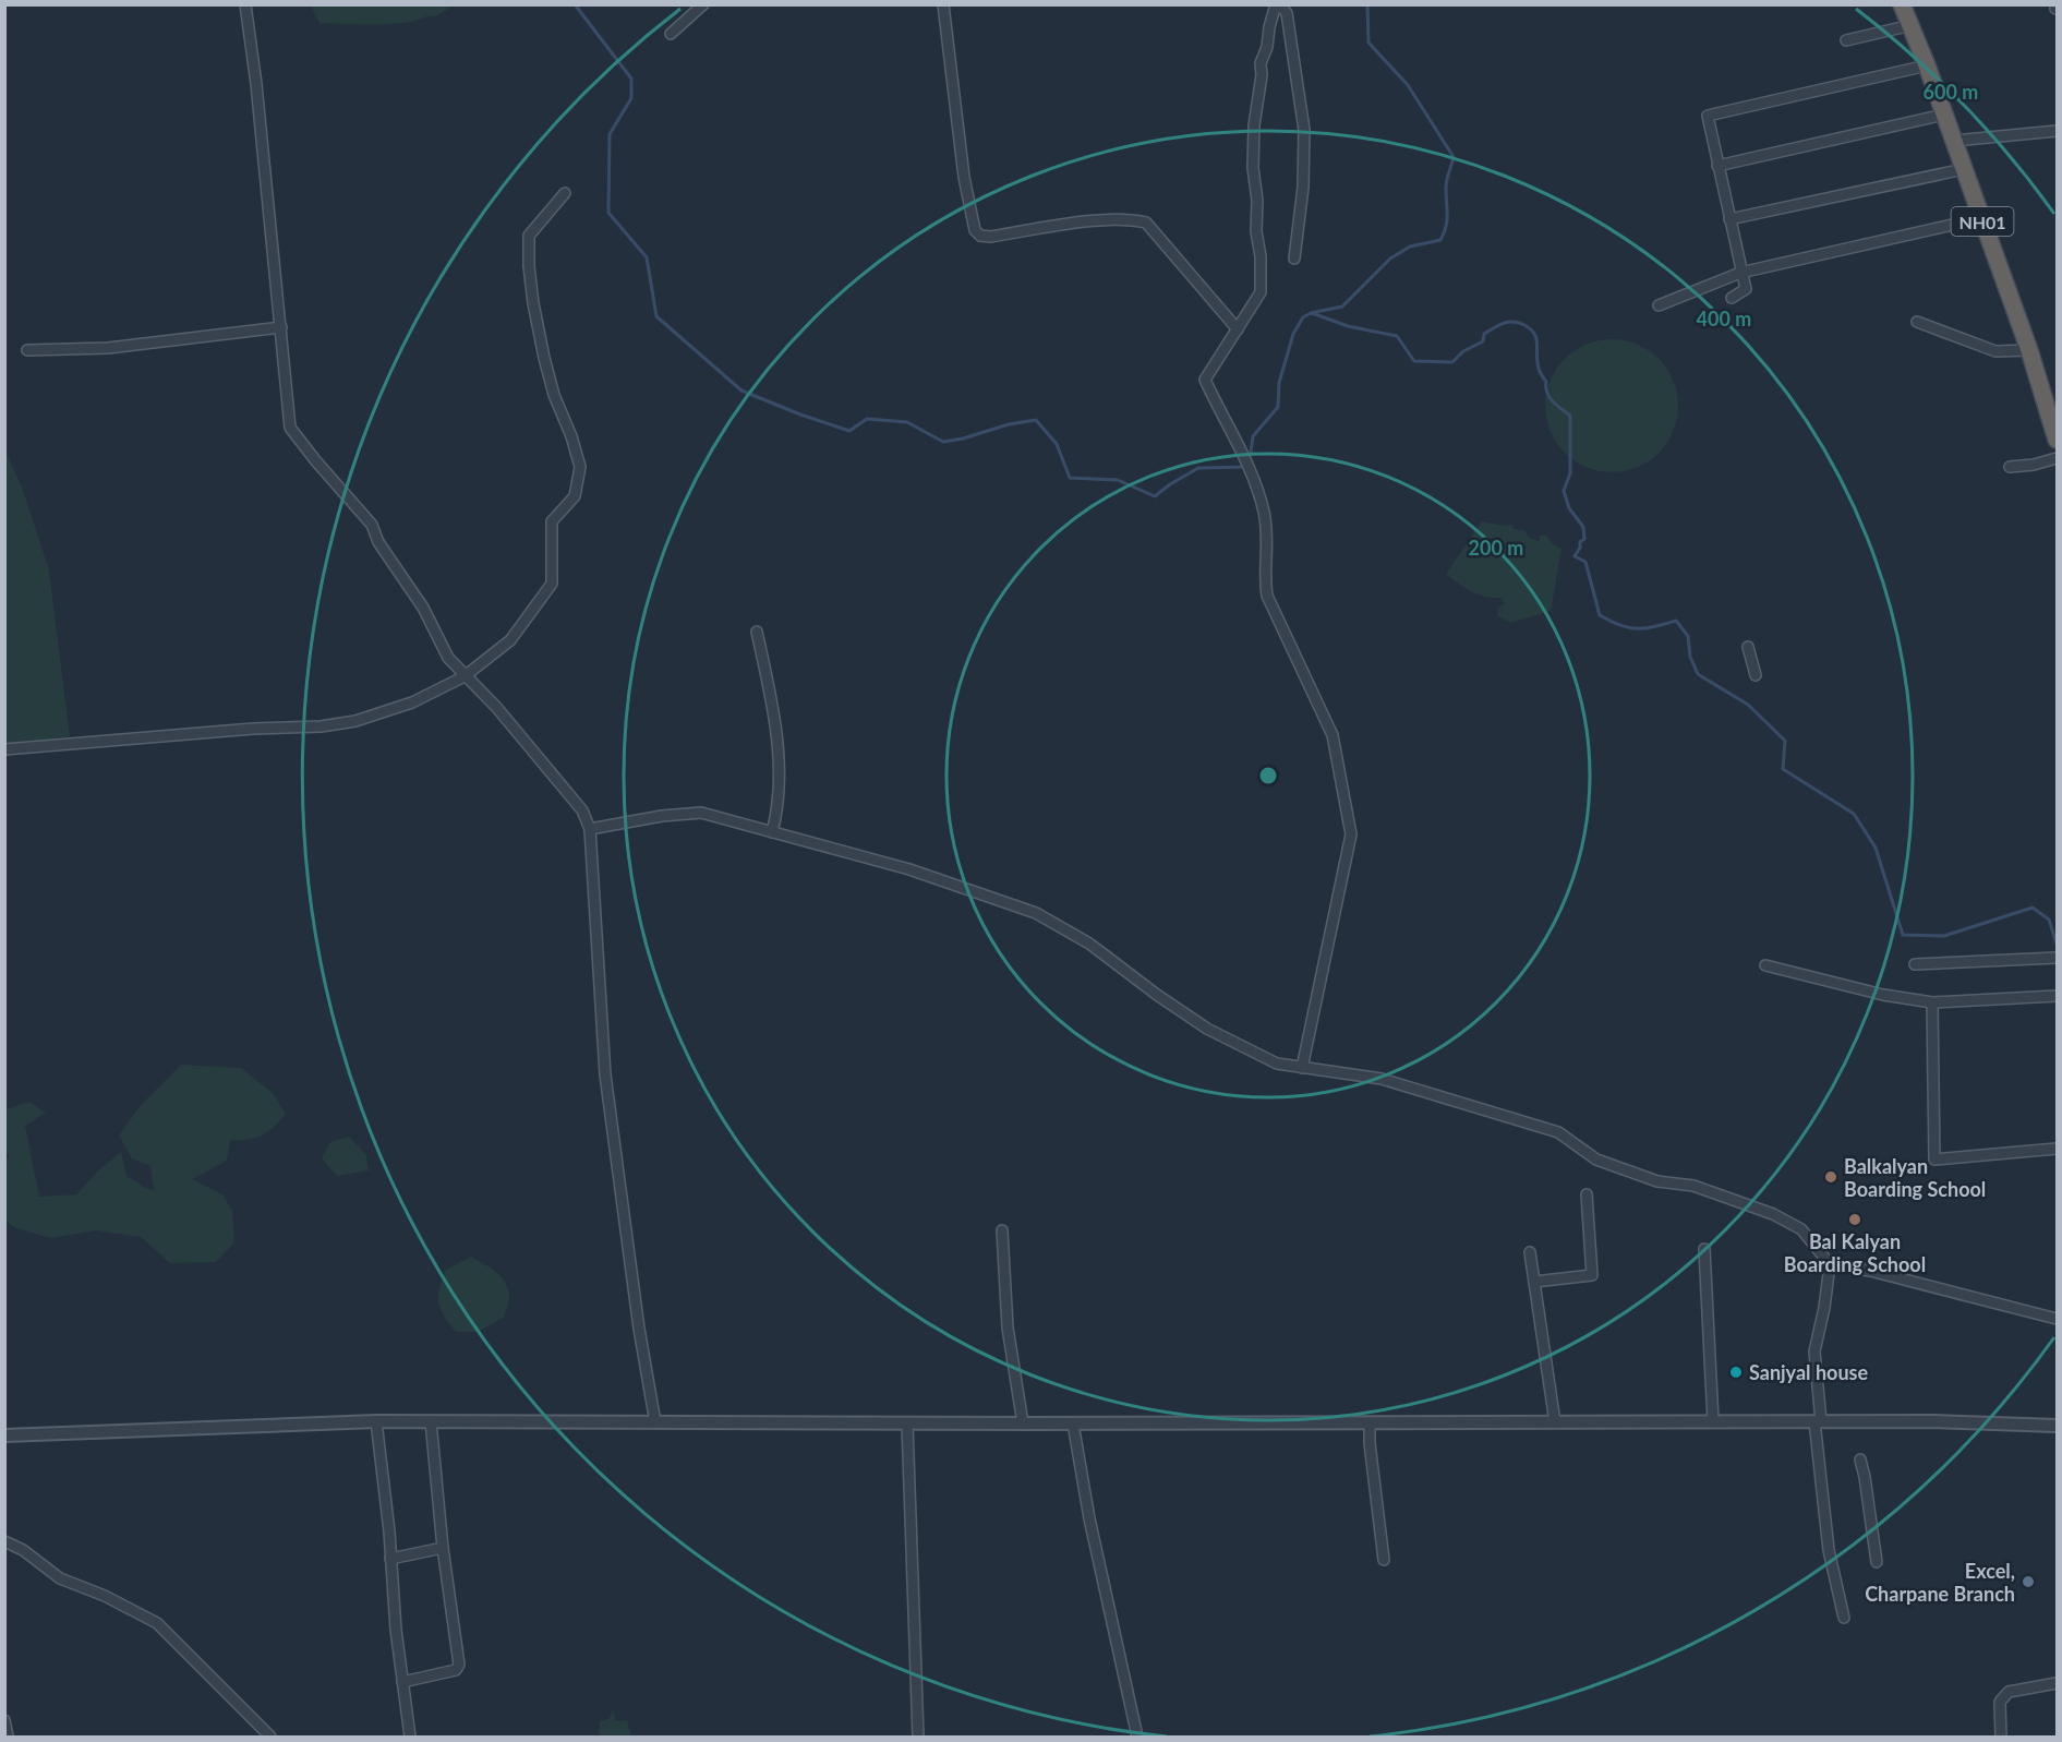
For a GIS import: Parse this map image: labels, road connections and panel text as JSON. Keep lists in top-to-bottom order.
{
  "streets": {
    "highway": ["NH01"]
  },
  "places": [
    "Balkalyan Boarding School",
    "Bal Kalyan Boarding School",
    "Sanjyal house",
    "Excel, Charpane Branch"
  ],
  "rings": ["600 m", "400 m", "200 m"]
}
